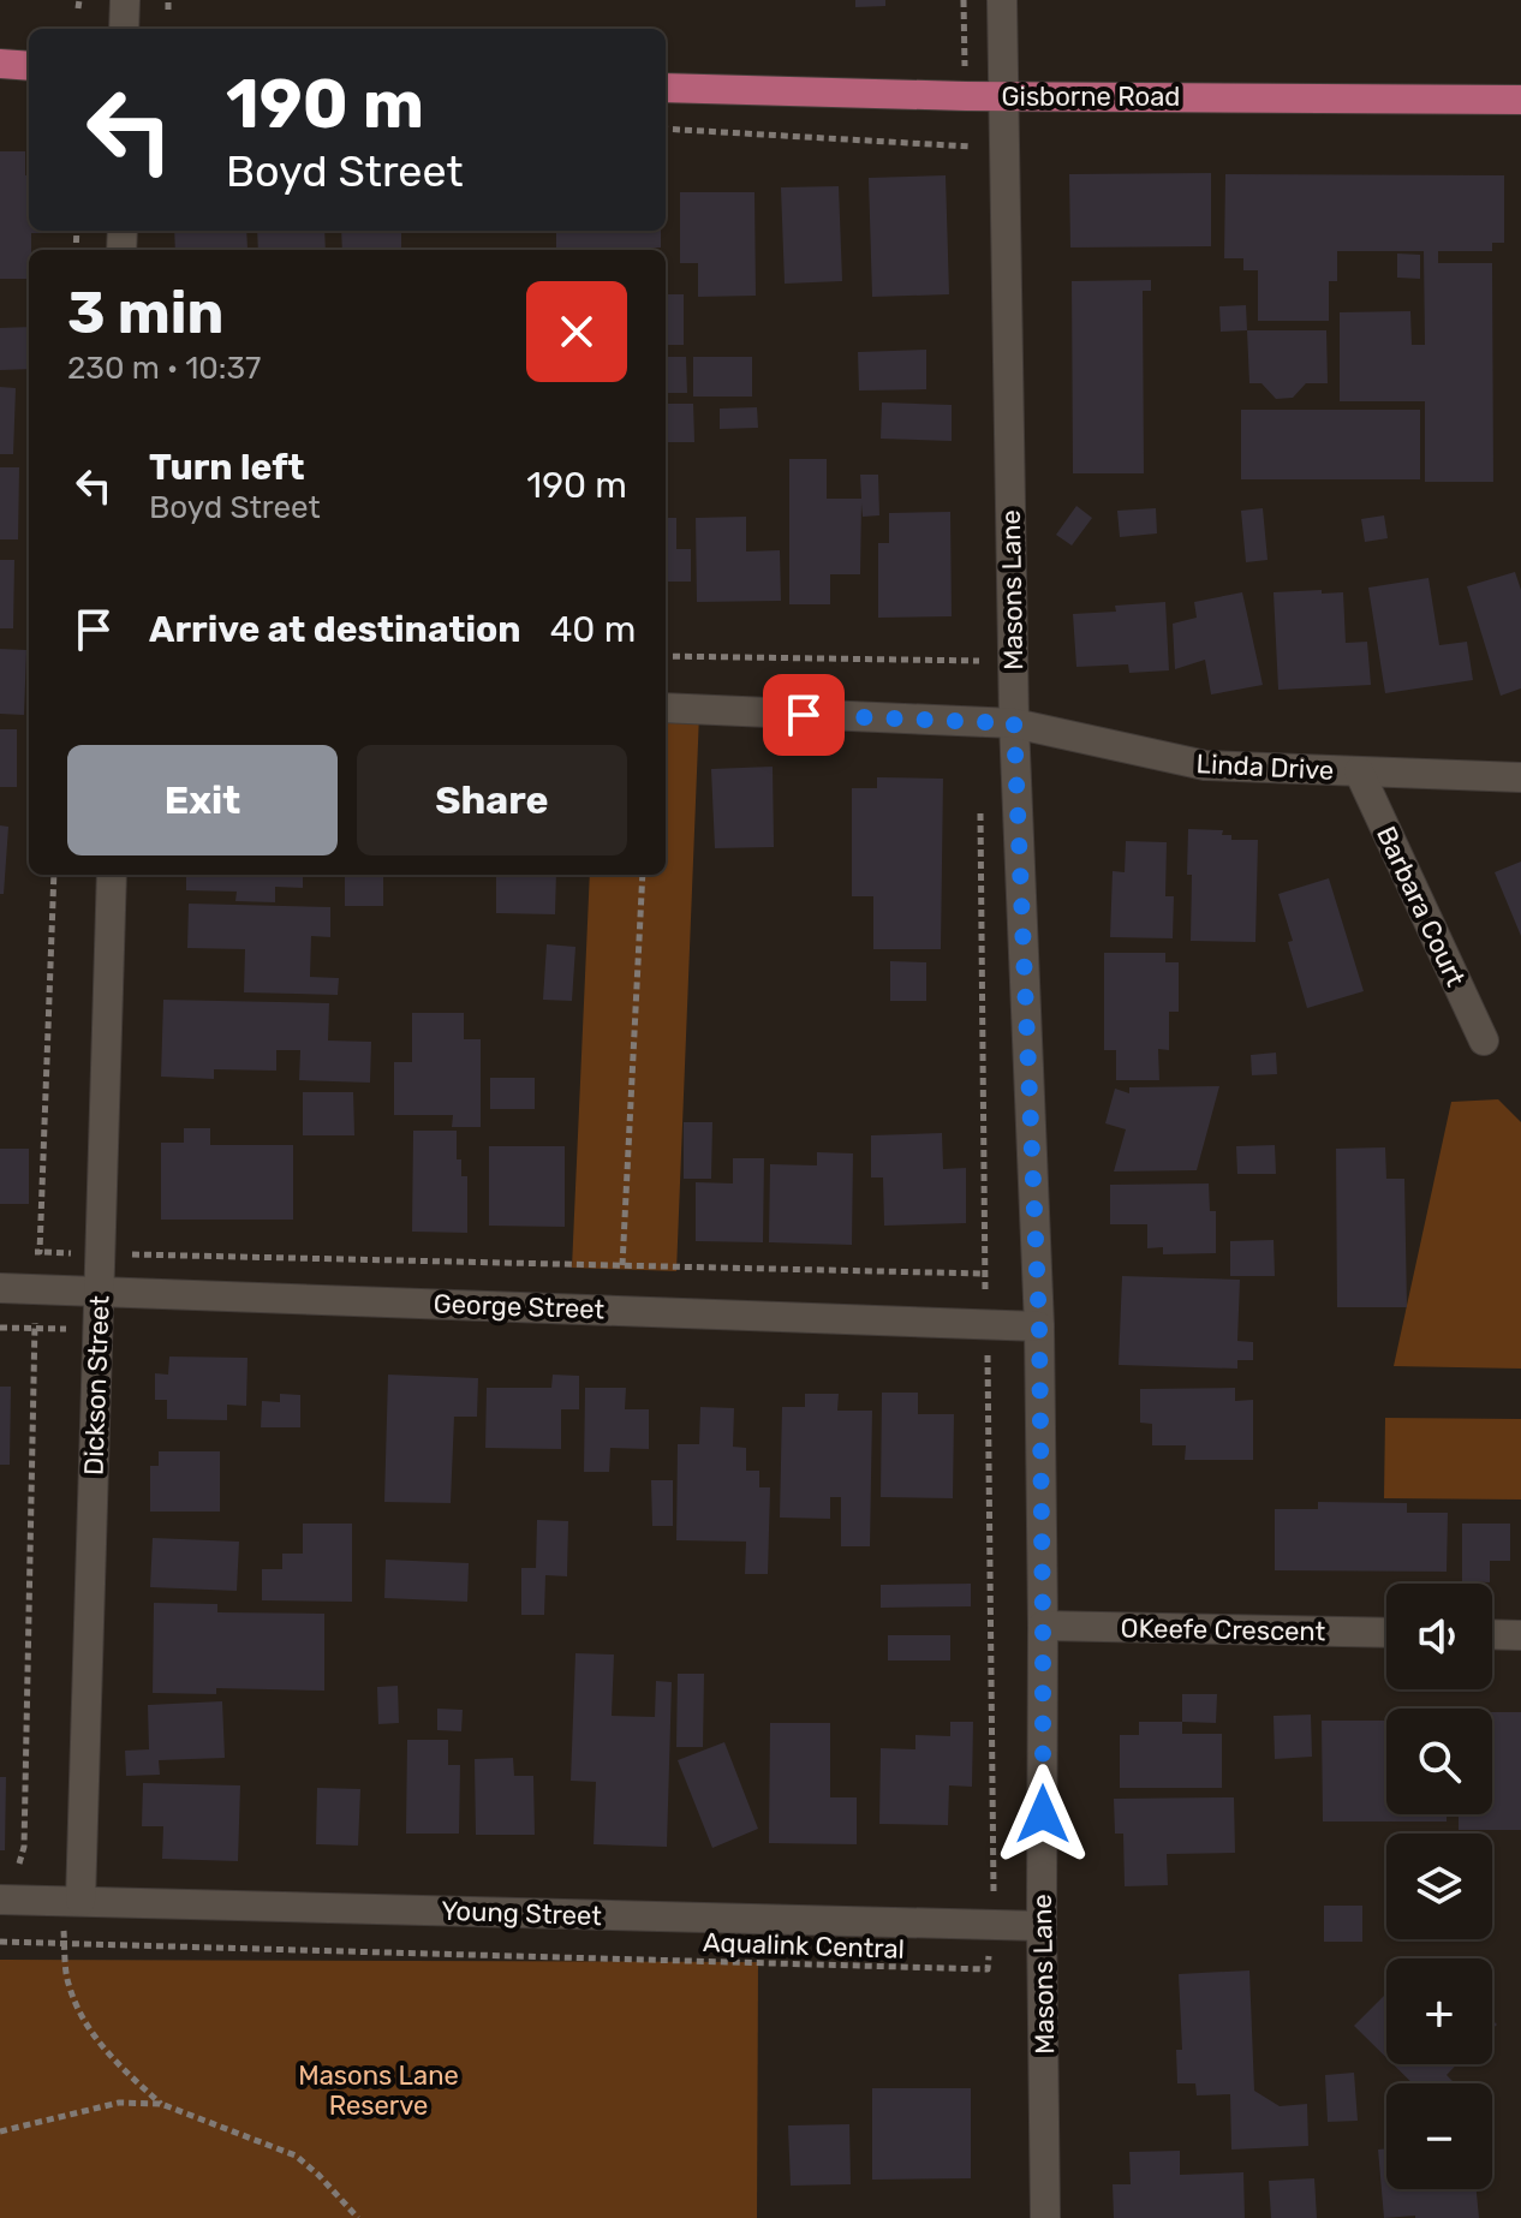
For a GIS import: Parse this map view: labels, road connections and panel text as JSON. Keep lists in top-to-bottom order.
{
  "streets": {
    "main road": ["Gisborne Road"],
    "street": [
      "Masons Lane",
      "Linda Drive",
      "Barbara Court",
      "George Street",
      "Dickson Street",
      "OKeefe Crescent",
      "Young Street"
    ],
    "path": ["Aqualink Central"]
  },
  "crossings": [
    ["Gisborne Road", "Masons Lane"],
    ["Masons Lane", "Linda Drive"],
    ["Masons Lane", "George Street"],
    ["Masons Lane", "OKeefe Crescent"],
    ["Masons Lane", "Young Street"],
    ["Linda Drive", "Barbara Court"],
    ["George Street", "Dickson Street"],
    ["Dickson Street", "Young Street"],
    ["Young Street", "Aqualink Central"]
  ],
  "parks": ["Masons Lane Reserve"],
  "page": {
    "turn": ["190 m", "Boyd Street"],
    "heading": ["3 min", "230 m · 10:37"],
    "list": [
      {
        "name": "Turn left",
        "note": "Boyd Street",
        "value": "190 m"
      },
      {
        "name": "Arrive at destination",
        "value": "40 m"
      }
    ],
    "buttons": ["Exit", "Share"],
    "map_buttons": ["+", "−"]
  }
}
